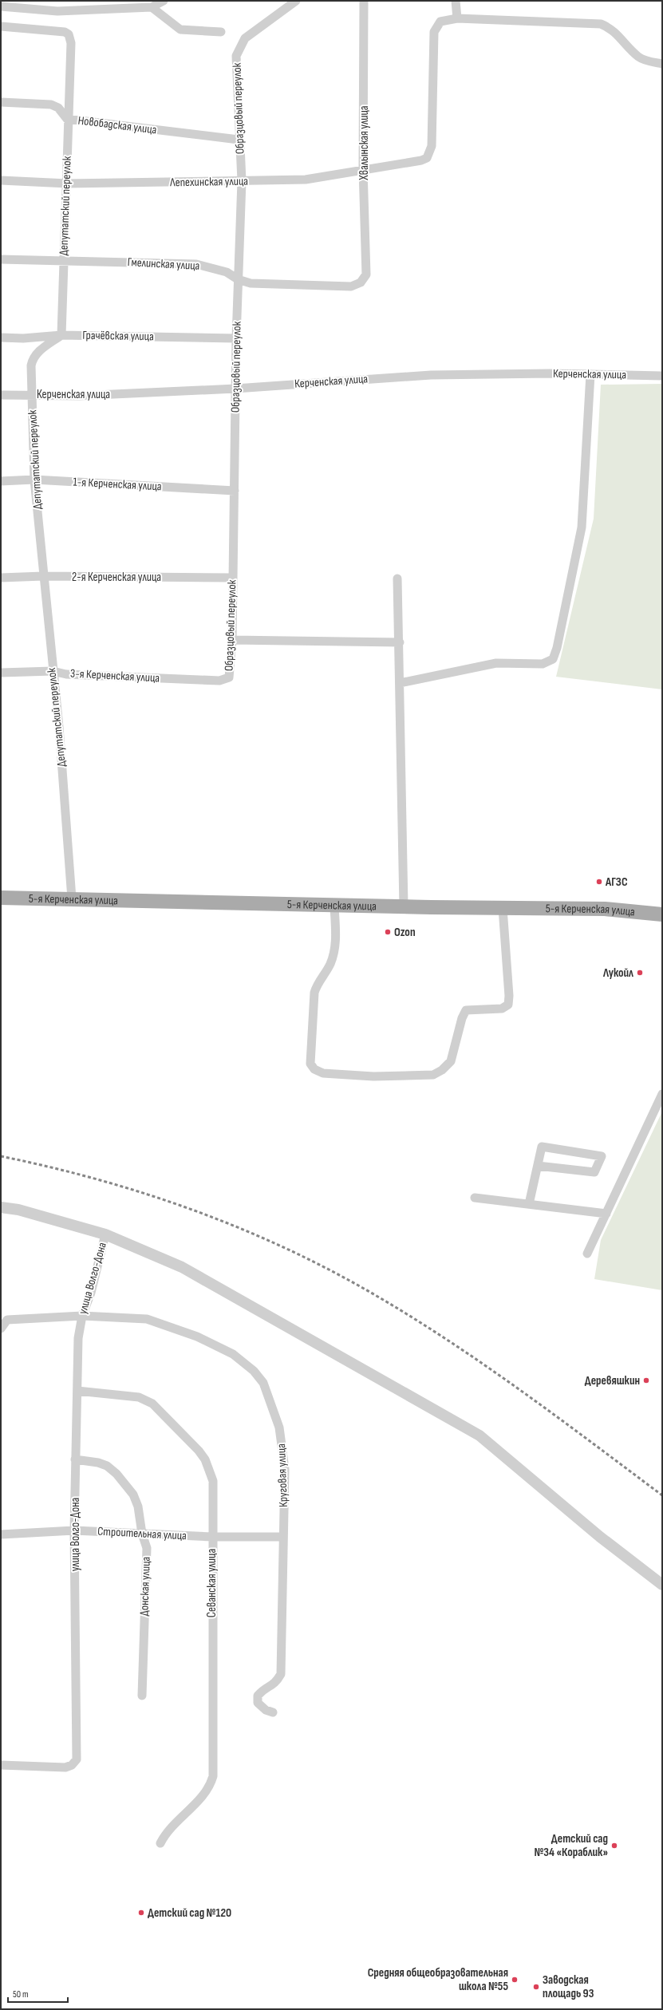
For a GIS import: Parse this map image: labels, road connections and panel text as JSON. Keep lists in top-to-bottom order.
{
  "streets": {
    "main road": ["5-я Керченская улица"],
    "street": [
      "Образцовый переулок",
      "Новобадская улица",
      "Хвалынская улица",
      "Лепехинская улица",
      "Депутатский переулок",
      "Гмелинская улица",
      "Грачёвская улица",
      "Керченская улица",
      "1-я Керченская улица",
      "2-я Керченская улица",
      "3-я Керченская улица",
      "улица Волго-Дона",
      "Круговая улица",
      "Строительная улица",
      "Севанская улица",
      "Донская улица"
    ]
  },
  "crossings": [
    ["Образцовый переулок", "Новобадская улица"],
    ["Образцовый переулок", "Лепехинская улица"],
    ["Образцовый переулок", "Гмелинская улица"],
    ["Образцовый переулок", "Грачёвская улица"],
    ["Образцовый переулок", "Керченская улица"],
    ["Образцовый переулок", "1-я Керченская улица"],
    ["Образцовый переулок", "2-я Керченская улица"],
    ["Образцовый переулок", "3-я Керченская улица"],
    ["Новобадская улица", "Депутатский переулок"],
    ["Хвалынская улица", "Лепехинская улица"],
    ["Хвалынская улица", "Гмелинская улица"],
    ["Лепехинская улица", "Депутатский переулок"],
    ["Депутатский переулок", "Гмелинская улица"],
    ["Депутатский переулок", "Грачёвская улица"],
    ["Депутатский переулок", "Керченская улица"],
    ["Депутатский переулок", "1-я Керченская улица"],
    ["Депутатский переулок", "2-я Керченская улица"],
    ["Депутатский переулок", "3-я Керченская улица"],
    ["Депутатский переулок", "5-я Керченская улица"],
    ["улица Волго-Дона", "Круговая улица"],
    ["улица Волго-Дона", "Строительная улица"],
    ["улица Волго-Дона", "Севанская улица"],
    ["улица Волго-Дона", "Донская улица"],
    ["Круговая улица", "Строительная улица"],
    ["Строительная улица", "Севанская улица"],
    ["Строительная улица", "Донская улица"]
  ],
  "places": [
    "АГЗС",
    "Ozon",
    "Лукойл",
    "Деревяшкин",
    "Детский сад №34 «Кораблик»",
    "Детский сад №120",
    "Средняя общеобразовательная школа №55",
    "Заводская площадь 93"
  ],
  "scale_bar": "50 m"
}
